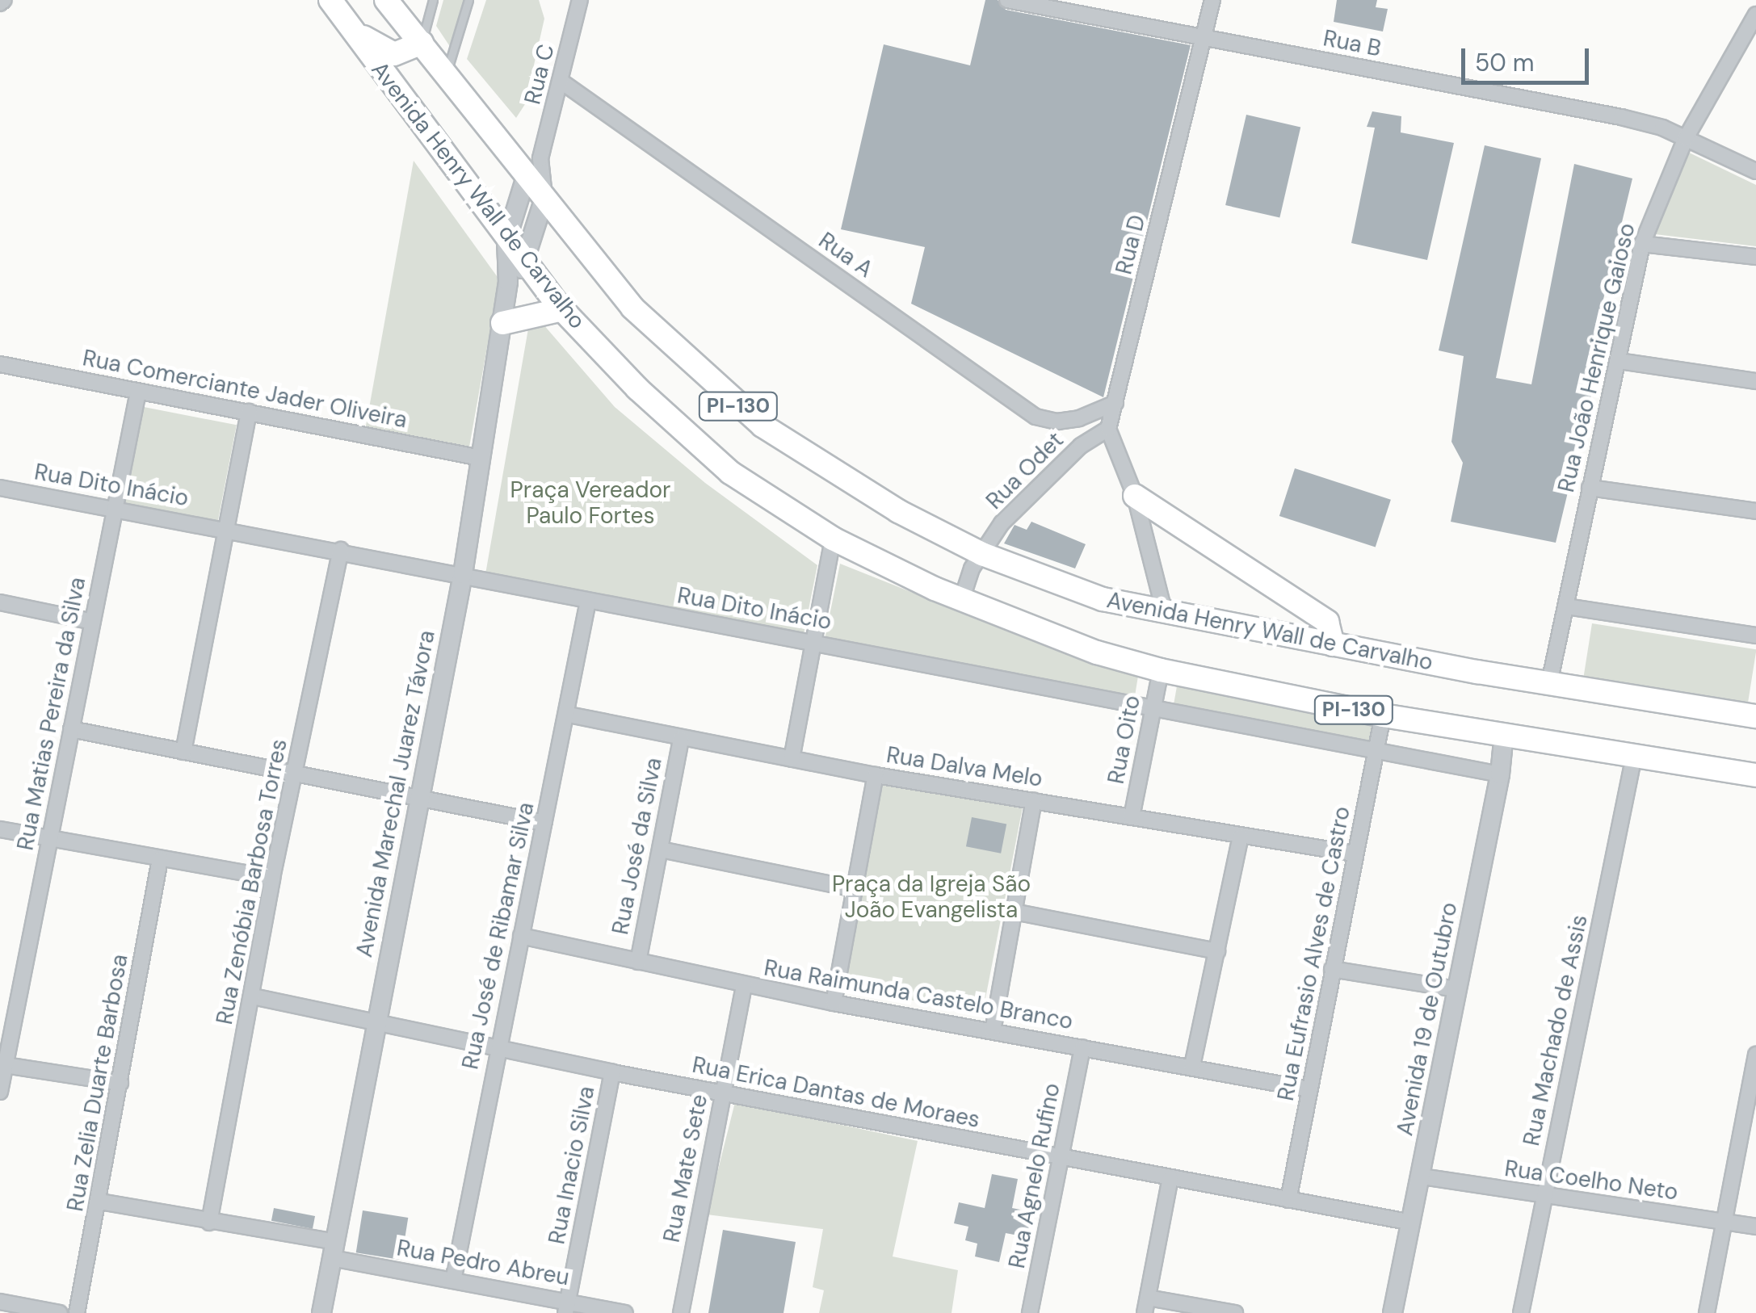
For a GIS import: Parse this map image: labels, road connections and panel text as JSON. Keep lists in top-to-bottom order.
{
  "streets": {
    "main road": ["Avenida Henry Wall de Carvalho", "PI-130"],
    "street": [
      "Rua B",
      "Rua C",
      "Rua D",
      "Rua A",
      "Rua João Henrique Gaioso",
      "Rua Comerciante Jader Oliveira",
      "Rua Odet",
      "Rua Dito Inácio",
      "Rua Matias Pereira da Silva",
      "Rua Oito",
      "Rua Dalva Melo",
      "Avenida Marechal Juarez Távora",
      "Rua José da Silva",
      "Rua Zenóbia Barbosa Torres",
      "Rua José de Ribamar Silva",
      "Rua Eufrasio Alves de Castro",
      "Rua Raimunda Castelo Branco",
      "Avenida 19 de Outubro",
      "Rua Machado de Assis",
      "Rua Zelia Duarte Barbosa",
      "Rua Erica Dantas de Moraes",
      "Rua Inacio Silva",
      "Rua Mate Sete",
      "Rua Agnelo Rufino",
      "Rua Coelho Neto",
      "Rua Pedro Abreu"
    ]
  },
  "crossings": [
    ["Rua B", "Rua D"],
    ["Rua B", "Rua João Henrique Gaioso"],
    ["Rua C", "Avenida Henry Wall de Carvalho"],
    ["Rua C", "Rua A"],
    ["Avenida Henry Wall de Carvalho", "Rua João Henrique Gaioso"],
    ["Avenida Henry Wall de Carvalho", "Rua Odet"],
    ["Avenida Henry Wall de Carvalho", "Rua Oito"],
    ["Avenida Henry Wall de Carvalho", "Avenida Marechal Juarez Távora"],
    ["Avenida Henry Wall de Carvalho", "Rua Eufrasio Alves de Castro"],
    ["Avenida Henry Wall de Carvalho", "Avenida 19 de Outubro"],
    ["Avenida Henry Wall de Carvalho", "Rua Machado de Assis"],
    ["Rua D", "Rua A"],
    ["Rua D", "Rua Odet"],
    ["Rua Comerciante Jader Oliveira", "Rua Matias Pereira da Silva"],
    ["Rua Comerciante Jader Oliveira", "Avenida Marechal Juarez Távora"],
    ["Rua Dito Inácio", "Rua Matias Pereira da Silva"],
    ["Rua Dito Inácio", "Rua Oito"],
    ["Rua Dito Inácio", "Avenida Marechal Juarez Távora"],
    ["Rua Dito Inácio", "Rua Zenóbia Barbosa Torres"],
    ["Rua Dito Inácio", "Rua José de Ribamar Silva"],
    ["Rua Dito Inácio", "Rua Eufrasio Alves de Castro"],
    ["Rua Dito Inácio", "Avenida 19 de Outubro"],
    ["Rua Oito", "Rua Dalva Melo"],
    ["Rua Dalva Melo", "Rua José da Silva"],
    ["Rua Dalva Melo", "Rua José de Ribamar Silva"],
    ["Rua Dalva Melo", "Rua Eufrasio Alves de Castro"],
    ["Avenida Marechal Juarez Távora", "Rua Erica Dantas de Moraes"],
    ["Avenida Marechal Juarez Távora", "Rua Pedro Abreu"],
    ["Rua José da Silva", "Rua Raimunda Castelo Branco"],
    ["Rua Zenóbia Barbosa Torres", "Rua Erica Dantas de Moraes"],
    ["Rua Zenóbia Barbosa Torres", "Rua Pedro Abreu"],
    ["Rua José de Ribamar Silva", "Rua Raimunda Castelo Branco"],
    ["Rua José de Ribamar Silva", "Rua Erica Dantas de Moraes"],
    ["Rua José de Ribamar Silva", "Rua Pedro Abreu"],
    ["Rua Eufrasio Alves de Castro", "Rua Raimunda Castelo Branco"],
    ["Rua Eufrasio Alves de Castro", "Rua Erica Dantas de Moraes"],
    ["Rua Raimunda Castelo Branco", "Rua Mate Sete"],
    ["Rua Raimunda Castelo Branco", "Rua Agnelo Rufino"],
    ["Avenida 19 de Outubro", "Rua Erica Dantas de Moraes"],
    ["Avenida 19 de Outubro", "Rua Coelho Neto"],
    ["Rua Machado de Assis", "Rua Coelho Neto"],
    ["Rua Zelia Duarte Barbosa", "Rua Pedro Abreu"],
    ["Rua Erica Dantas de Moraes", "Rua Inacio Silva"],
    ["Rua Erica Dantas de Moraes", "Rua Mate Sete"],
    ["Rua Erica Dantas de Moraes", "Rua Agnelo Rufino"],
    ["Rua Inacio Silva", "Rua Pedro Abreu"]
  ],
  "parks": ["Praça Vereador Paulo Fortes", "Praça da Igreja São João Evangelista"],
  "scale_bar": "50 m"
}
